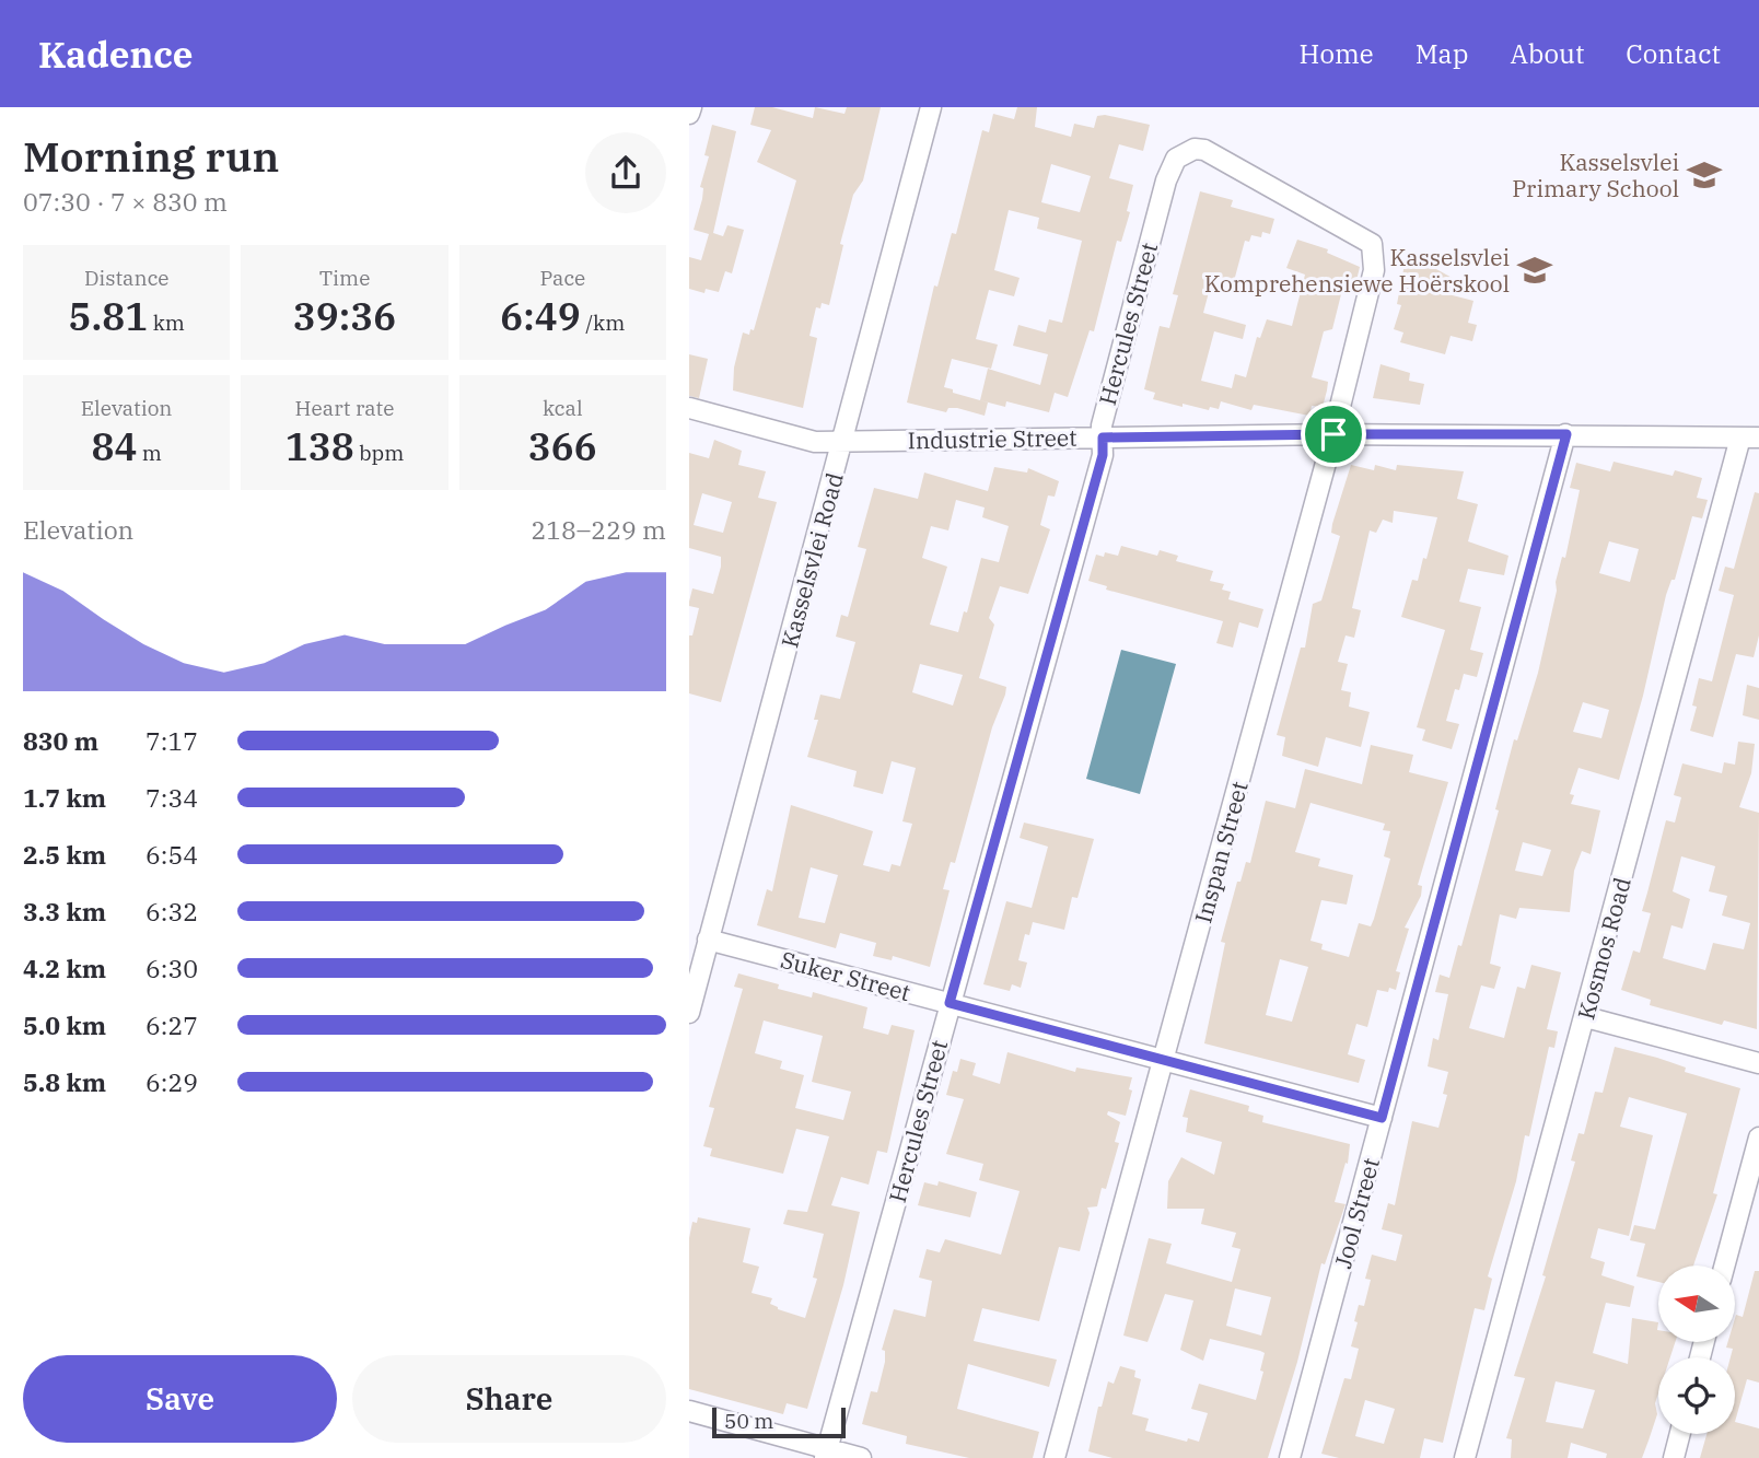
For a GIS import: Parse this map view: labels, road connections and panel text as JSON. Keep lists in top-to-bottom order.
{
  "streets": {
    "street": [
      "Hercules Street",
      "Industrie Street",
      "Kasselsvlei Road",
      "Inspan Street",
      "Kosmos Road",
      "Suker Street",
      "Jool Street"
    ]
  },
  "crossings": [
    ["Hercules Street", "Industrie Street"],
    ["Hercules Street", "Inspan Street"],
    ["Hercules Street", "Suker Street"],
    ["Industrie Street", "Kasselsvlei Road"],
    ["Industrie Street", "Inspan Street"],
    ["Industrie Street", "Kosmos Road"],
    ["Industrie Street", "Jool Street"],
    ["Kasselsvlei Road", "Suker Street"],
    ["Inspan Street", "Suker Street"],
    ["Suker Street", "Jool Street"]
  ],
  "places": {
    "school or university": ["Kasselsvlei Primary School", "Kasselsvlei Komprehensiewe Hoërskool"]
  },
  "scale_bar": "50 m",
  "north": "left",
  "page": {
    "header": "Kadence",
    "nav": [
      "Home",
      "Map",
      "About",
      "Contact"
    ],
    "heading": ["Morning run", "07:30 · 7 × 830 m"],
    "stats": [
      ["Distance", "5.81 km"],
      ["Time", "39:36"],
      ["Pace", "6:49 /km"],
      ["Elevation", "84 m"],
      ["Heart rate", "138 bpm"],
      ["kcal", "366"]
    ],
    "chart": ["Elevation", "218–229 m"],
    "list": [
      {
        "name": "830 m",
        "note": "7:17"
      },
      {
        "name": "1.7 km",
        "note": "7:34"
      },
      {
        "name": "2.5 km",
        "note": "6:54"
      },
      {
        "name": "3.3 km",
        "note": "6:32"
      },
      {
        "name": "4.2 km",
        "note": "6:30"
      },
      {
        "name": "5.0 km",
        "note": "6:27"
      },
      {
        "name": "5.8 km",
        "note": "6:29"
      }
    ],
    "buttons": ["Save", "Share"],
    "scale": "50 m"
  }
}
